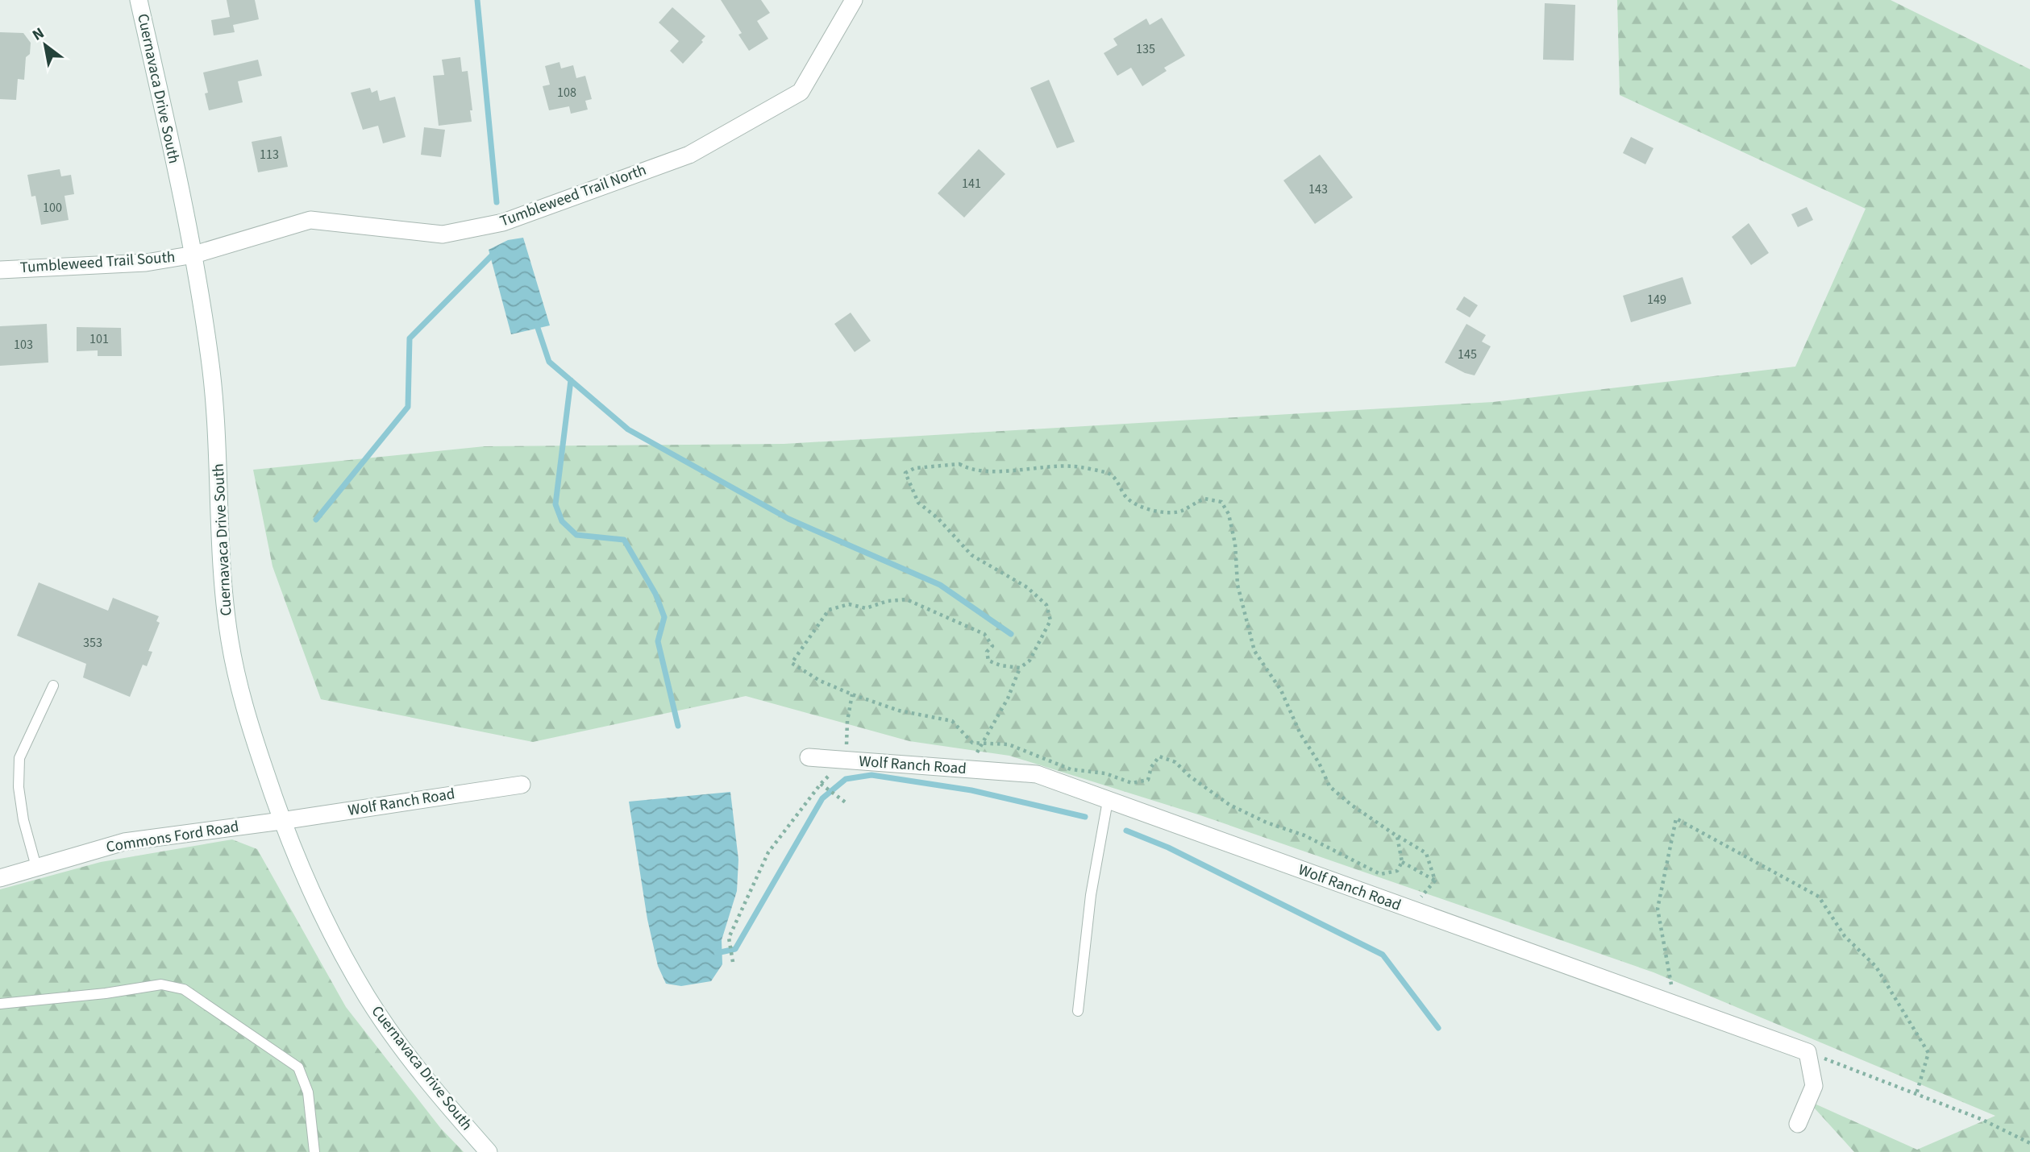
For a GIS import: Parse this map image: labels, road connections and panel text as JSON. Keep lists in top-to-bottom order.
{
  "streets": {
    "street": [
      "Cuernavaca Drive South",
      "Tumbleweed Trail North",
      "Tumbleweed Trail South",
      "Wolf Ranch Road",
      "Commons Ford Road"
    ]
  },
  "crossings": [
    ["Cuernavaca Drive South", "Tumbleweed Trail North"],
    ["Cuernavaca Drive South", "Tumbleweed Trail South"],
    ["Cuernavaca Drive South", "Wolf Ranch Road"],
    ["Cuernavaca Drive South", "Commons Ford Road"],
    ["Tumbleweed Trail North", "Tumbleweed Trail South"],
    ["Wolf Ranch Road", "Commons Ford Road"]
  ],
  "house_numbers": [
    "135",
    "108",
    "113",
    "141",
    "143",
    "100",
    "149",
    "101",
    "103",
    "145",
    "353"
  ],
  "north": "top left"
}
